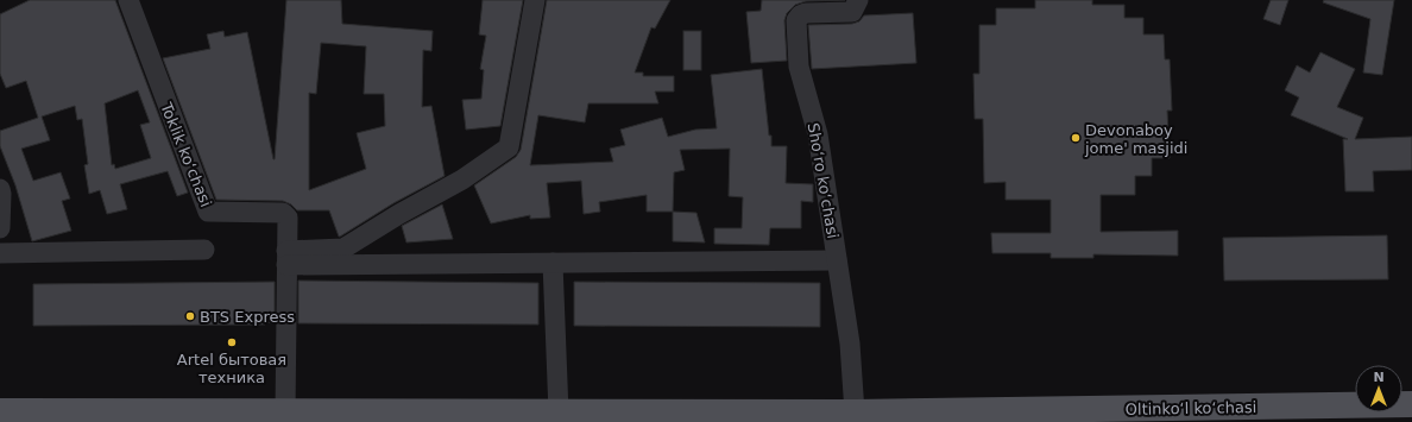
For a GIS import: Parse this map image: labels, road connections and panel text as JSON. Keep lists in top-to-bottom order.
{
  "streets": {
    "main road": ["Oltinkoʻl koʻchasi"],
    "street": ["Toklik koʻchasi", "Shoʻro koʻchasi"]
  },
  "crossings": [
    ["Toklik koʻchasi", "Oltinkoʻl koʻchasi"],
    ["Shoʻro koʻchasi", "Oltinkoʻl koʻchasi"]
  ],
  "places": ["Devonaboy jome' masjidi", "BTS Express", "Artel бытовая техника"],
  "north": "top"
}
